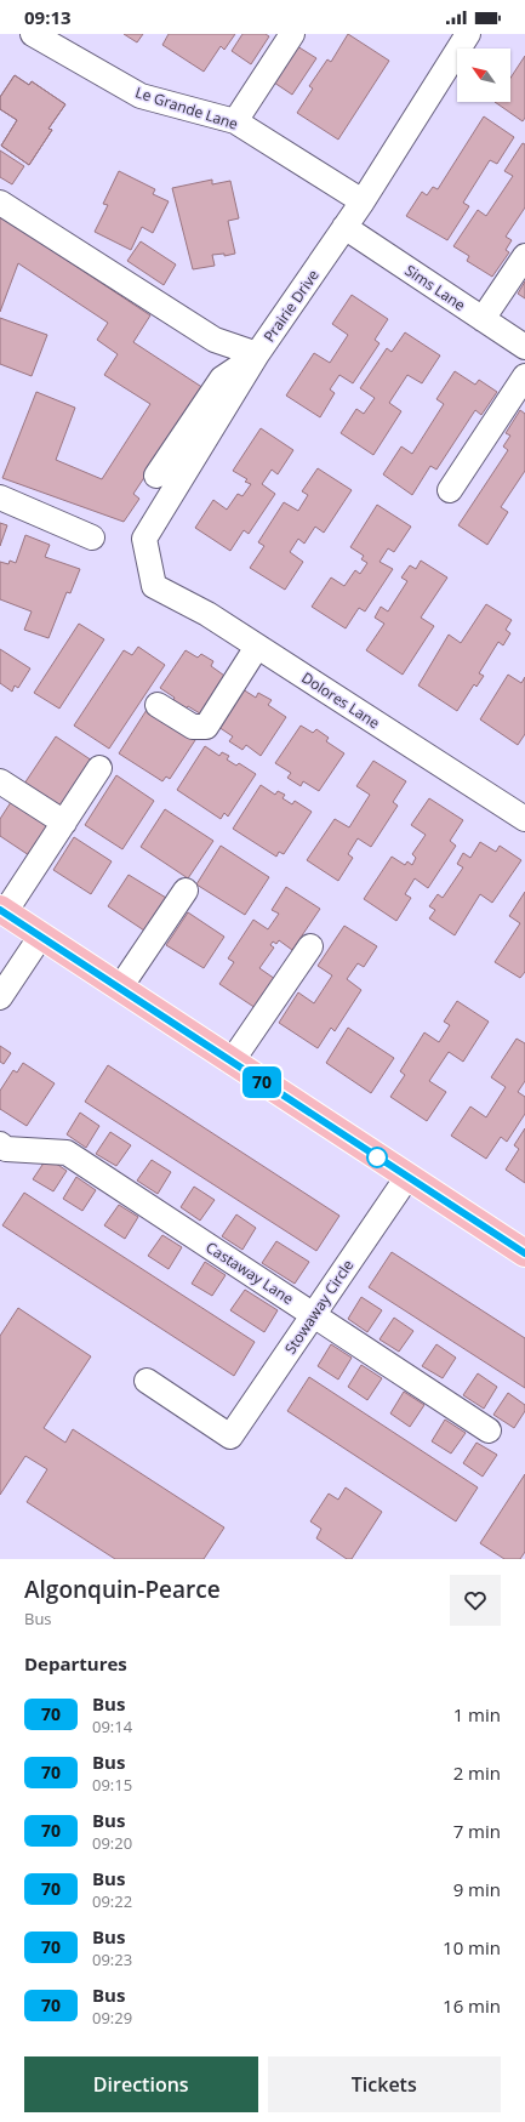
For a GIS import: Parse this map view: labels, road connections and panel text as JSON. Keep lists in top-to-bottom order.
{
  "streets": {
    "street": [
      "Le Grande Lane",
      "Sims Lane",
      "Prairie Drive",
      "Dolores Lane",
      "Castaway Lane",
      "Stowaway Circle"
    ]
  },
  "crossings": [
    ["Le Grande Lane", "Prairie Drive"],
    ["Sims Lane", "Prairie Drive"],
    ["Prairie Drive", "Dolores Lane"],
    ["Castaway Lane", "Stowaway Circle"]
  ],
  "lines": ["bus line 70"],
  "north": "top left",
  "page": {
    "status": "09:13",
    "on_map": "70",
    "heading": [
      ["Algonquin-Pearce", "Bus"],
      "Departures"
    ],
    "list": [
      {
        "mark": "70",
        "name": "Bus",
        "note": "09:14",
        "value": "1 min"
      },
      {
        "mark": "70",
        "name": "Bus",
        "note": "09:15",
        "value": "2 min"
      },
      {
        "mark": "70",
        "name": "Bus",
        "note": "09:20",
        "value": "7 min"
      },
      {
        "mark": "70",
        "name": "Bus",
        "note": "09:22",
        "value": "9 min"
      },
      {
        "mark": "70",
        "name": "Bus",
        "note": "09:23",
        "value": "10 min"
      },
      {
        "mark": "70",
        "name": "Bus",
        "note": "09:29",
        "value": "16 min"
      }
    ],
    "buttons": ["Directions", "Tickets"]
  }
}
